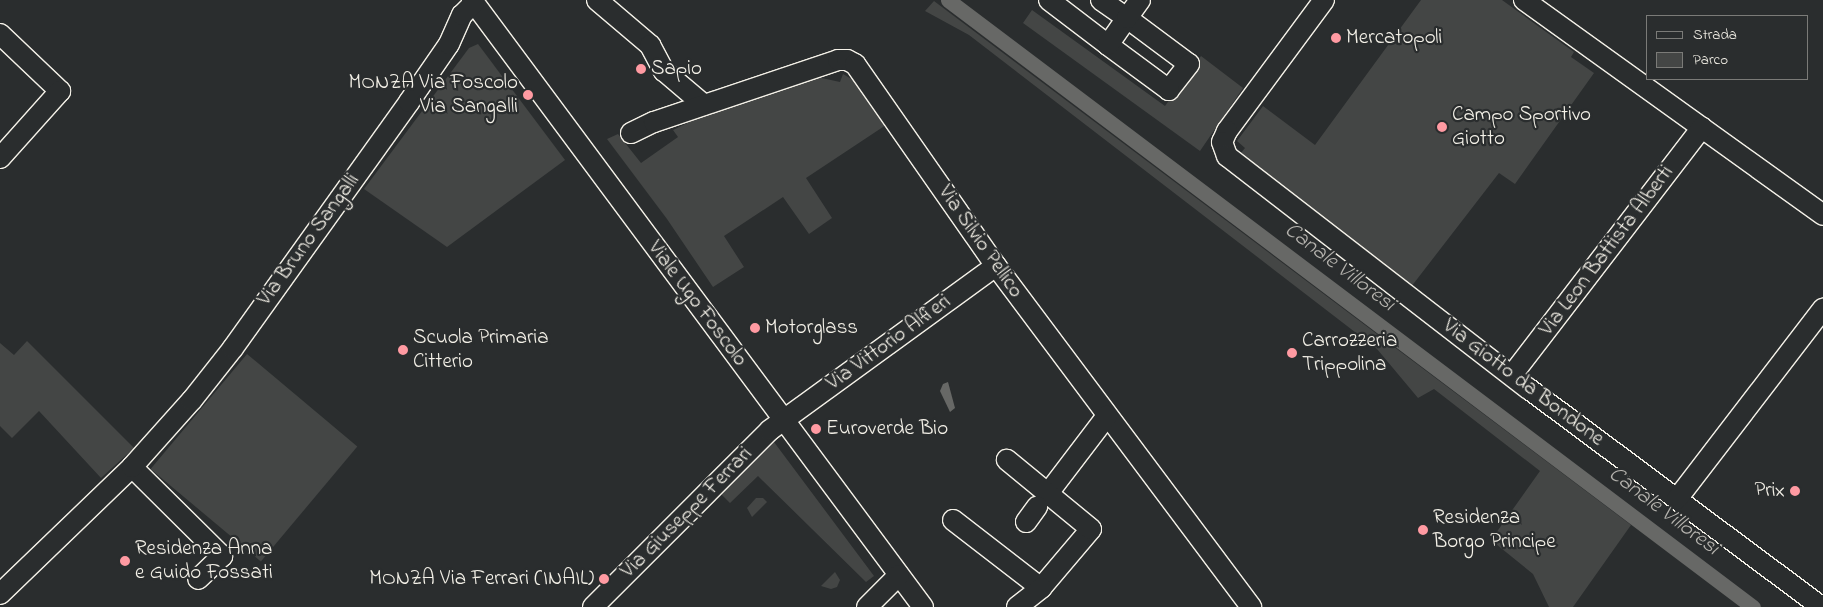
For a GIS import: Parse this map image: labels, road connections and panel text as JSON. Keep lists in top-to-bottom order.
{
  "streets": {
    "street": [
      "Via Bruno Sangalli",
      "Via Silvio Pellico",
      "Via Leon Battista Alberti",
      "Viale Ugo Foscolo",
      "Via Vittorio Alfieri",
      "Via Giotto da Bondone",
      "Via Giuseppe Ferrari"
    ]
  },
  "crossings": [
    ["Via Bruno Sangalli", "Viale Ugo Foscolo"],
    ["Via Silvio Pellico", "Via Vittorio Alfieri"],
    ["Via Leon Battista Alberti", "Via Giotto da Bondone"],
    ["Viale Ugo Foscolo", "Via Vittorio Alfieri"],
    ["Viale Ugo Foscolo", "Via Giuseppe Ferrari"],
    ["Via Vittorio Alfieri", "Via Giuseppe Ferrari"]
  ],
  "water": ["Canale Villoresi"],
  "places": [
    "Mercatopoli",
    "Sapio",
    "MONZA Via Foscolo Via Sangalli",
    "Campo Sportivo Giotto",
    "Motorglass",
    "Scuola Primaria Citterio",
    "Carrozzeria Trippolina",
    "Euroverde Bio",
    "Prix",
    "Residenza Borgo Principe",
    "Residenza Anna e Guido Fossati",
    "MONZA Via Ferrari (INAIL)"
  ],
  "legend": ["Strada", "Parco"]
}
